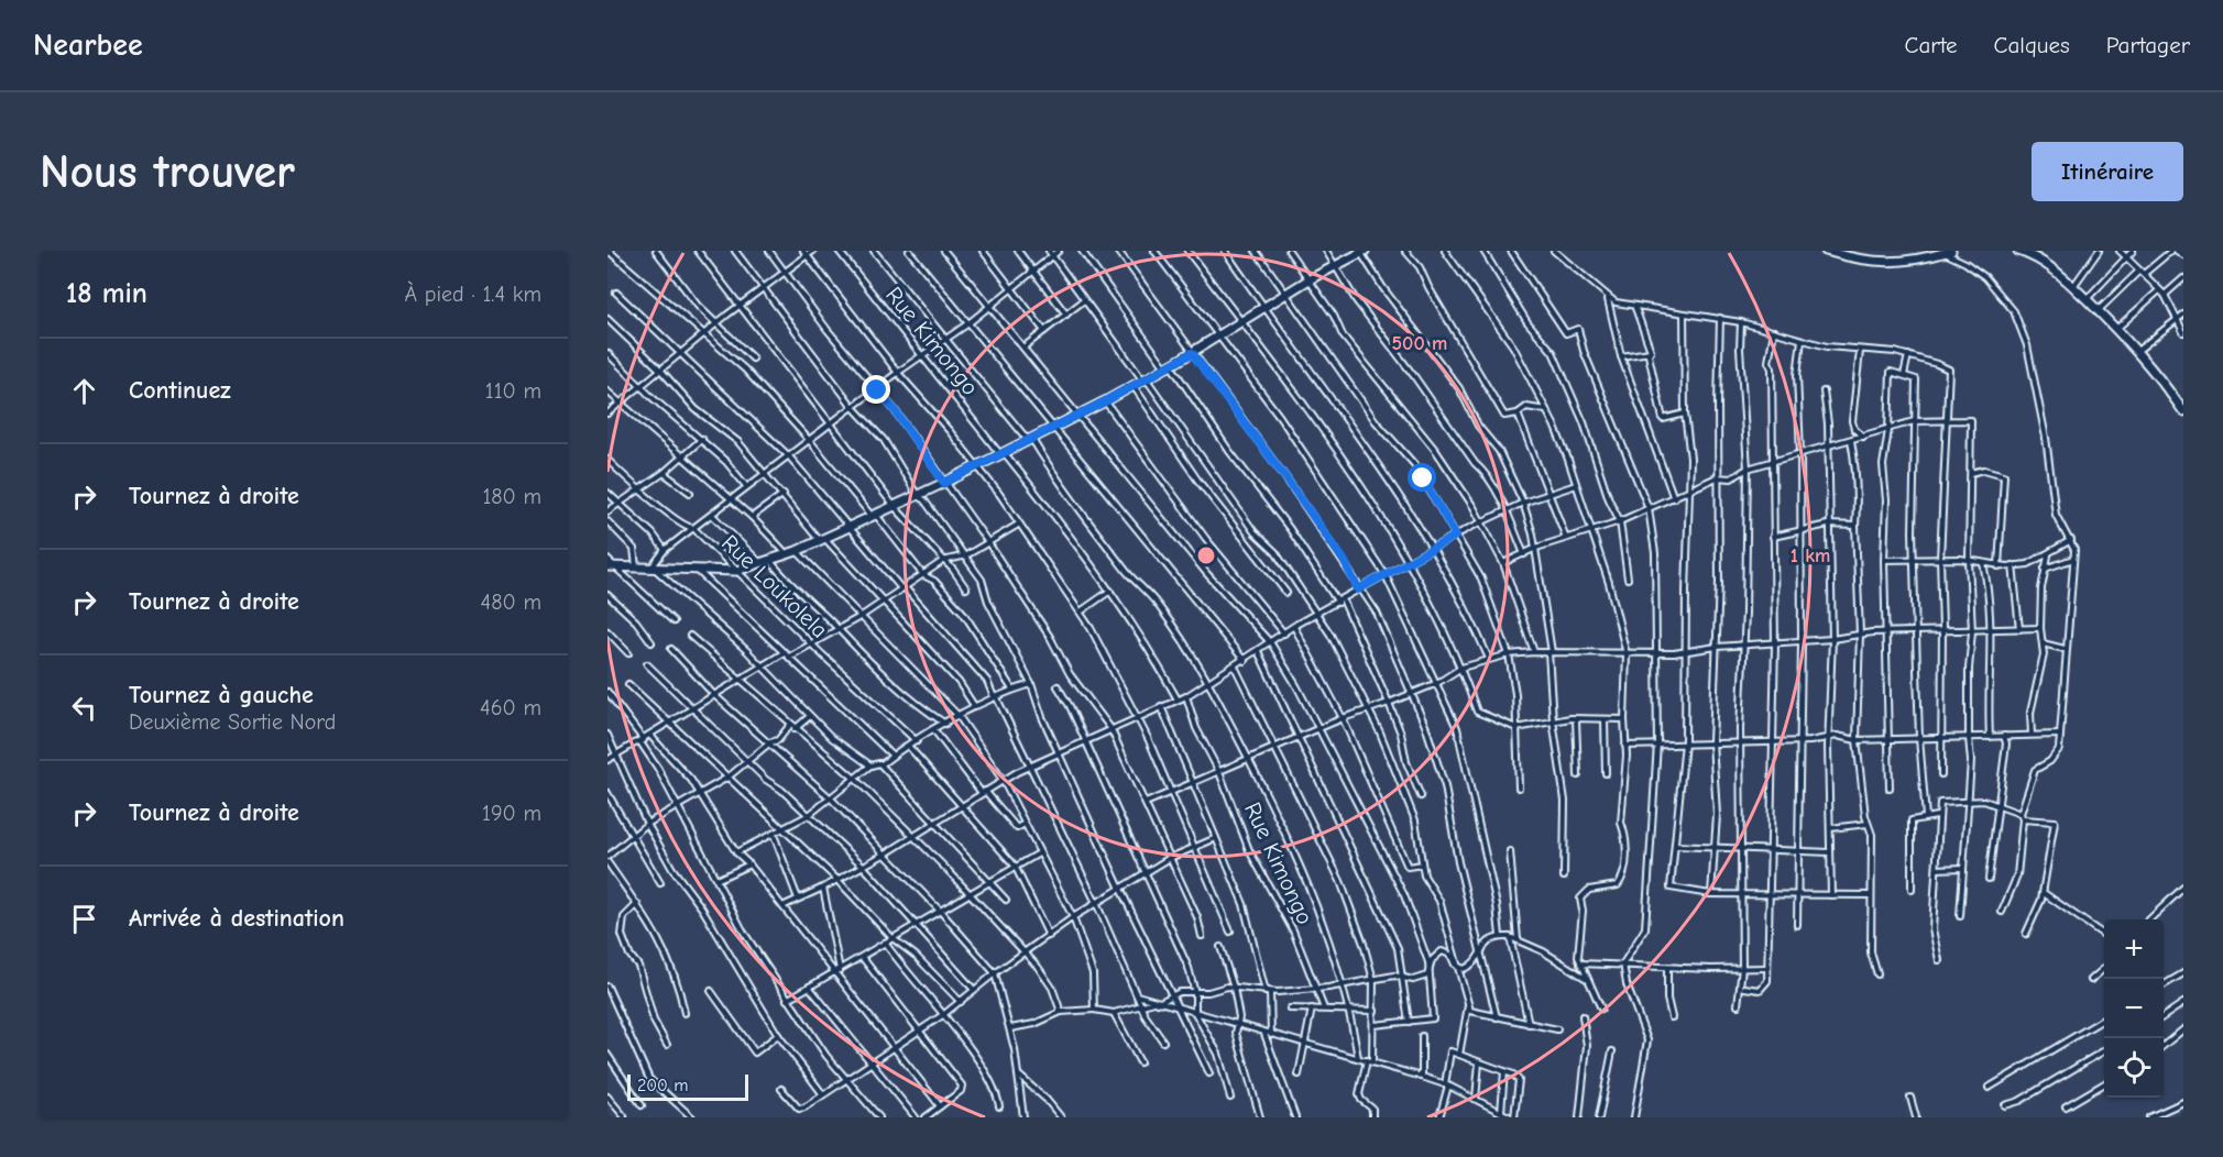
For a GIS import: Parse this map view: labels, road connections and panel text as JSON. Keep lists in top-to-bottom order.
{
  "streets": {
    "street": ["Rue Kimongo", "Rue Loukolela"]
  },
  "scale_bar": "200 m",
  "page": {
    "header": "Nearbee",
    "nav": ["Carte", "Calques", "Partager"],
    "buttons": "Itinéraire",
    "title": "Nous trouver",
    "heading": ["18 min", "À pied · 1.4 km"],
    "list": [
      ["Continuez", "110 m"],
      ["Tournez à droite", "180 m"],
      ["Tournez à droite", "480 m"],
      ["Tournez à gauche", "Deuxième Sortie Nord", "460 m"],
      ["Tournez à droite", "190 m"],
      "Arrivée à destination"
    ],
    "map_buttons": ["+", "−"],
    "scale": "200 m"
  },
  "rings": ["500 m", "1 km"]
}
